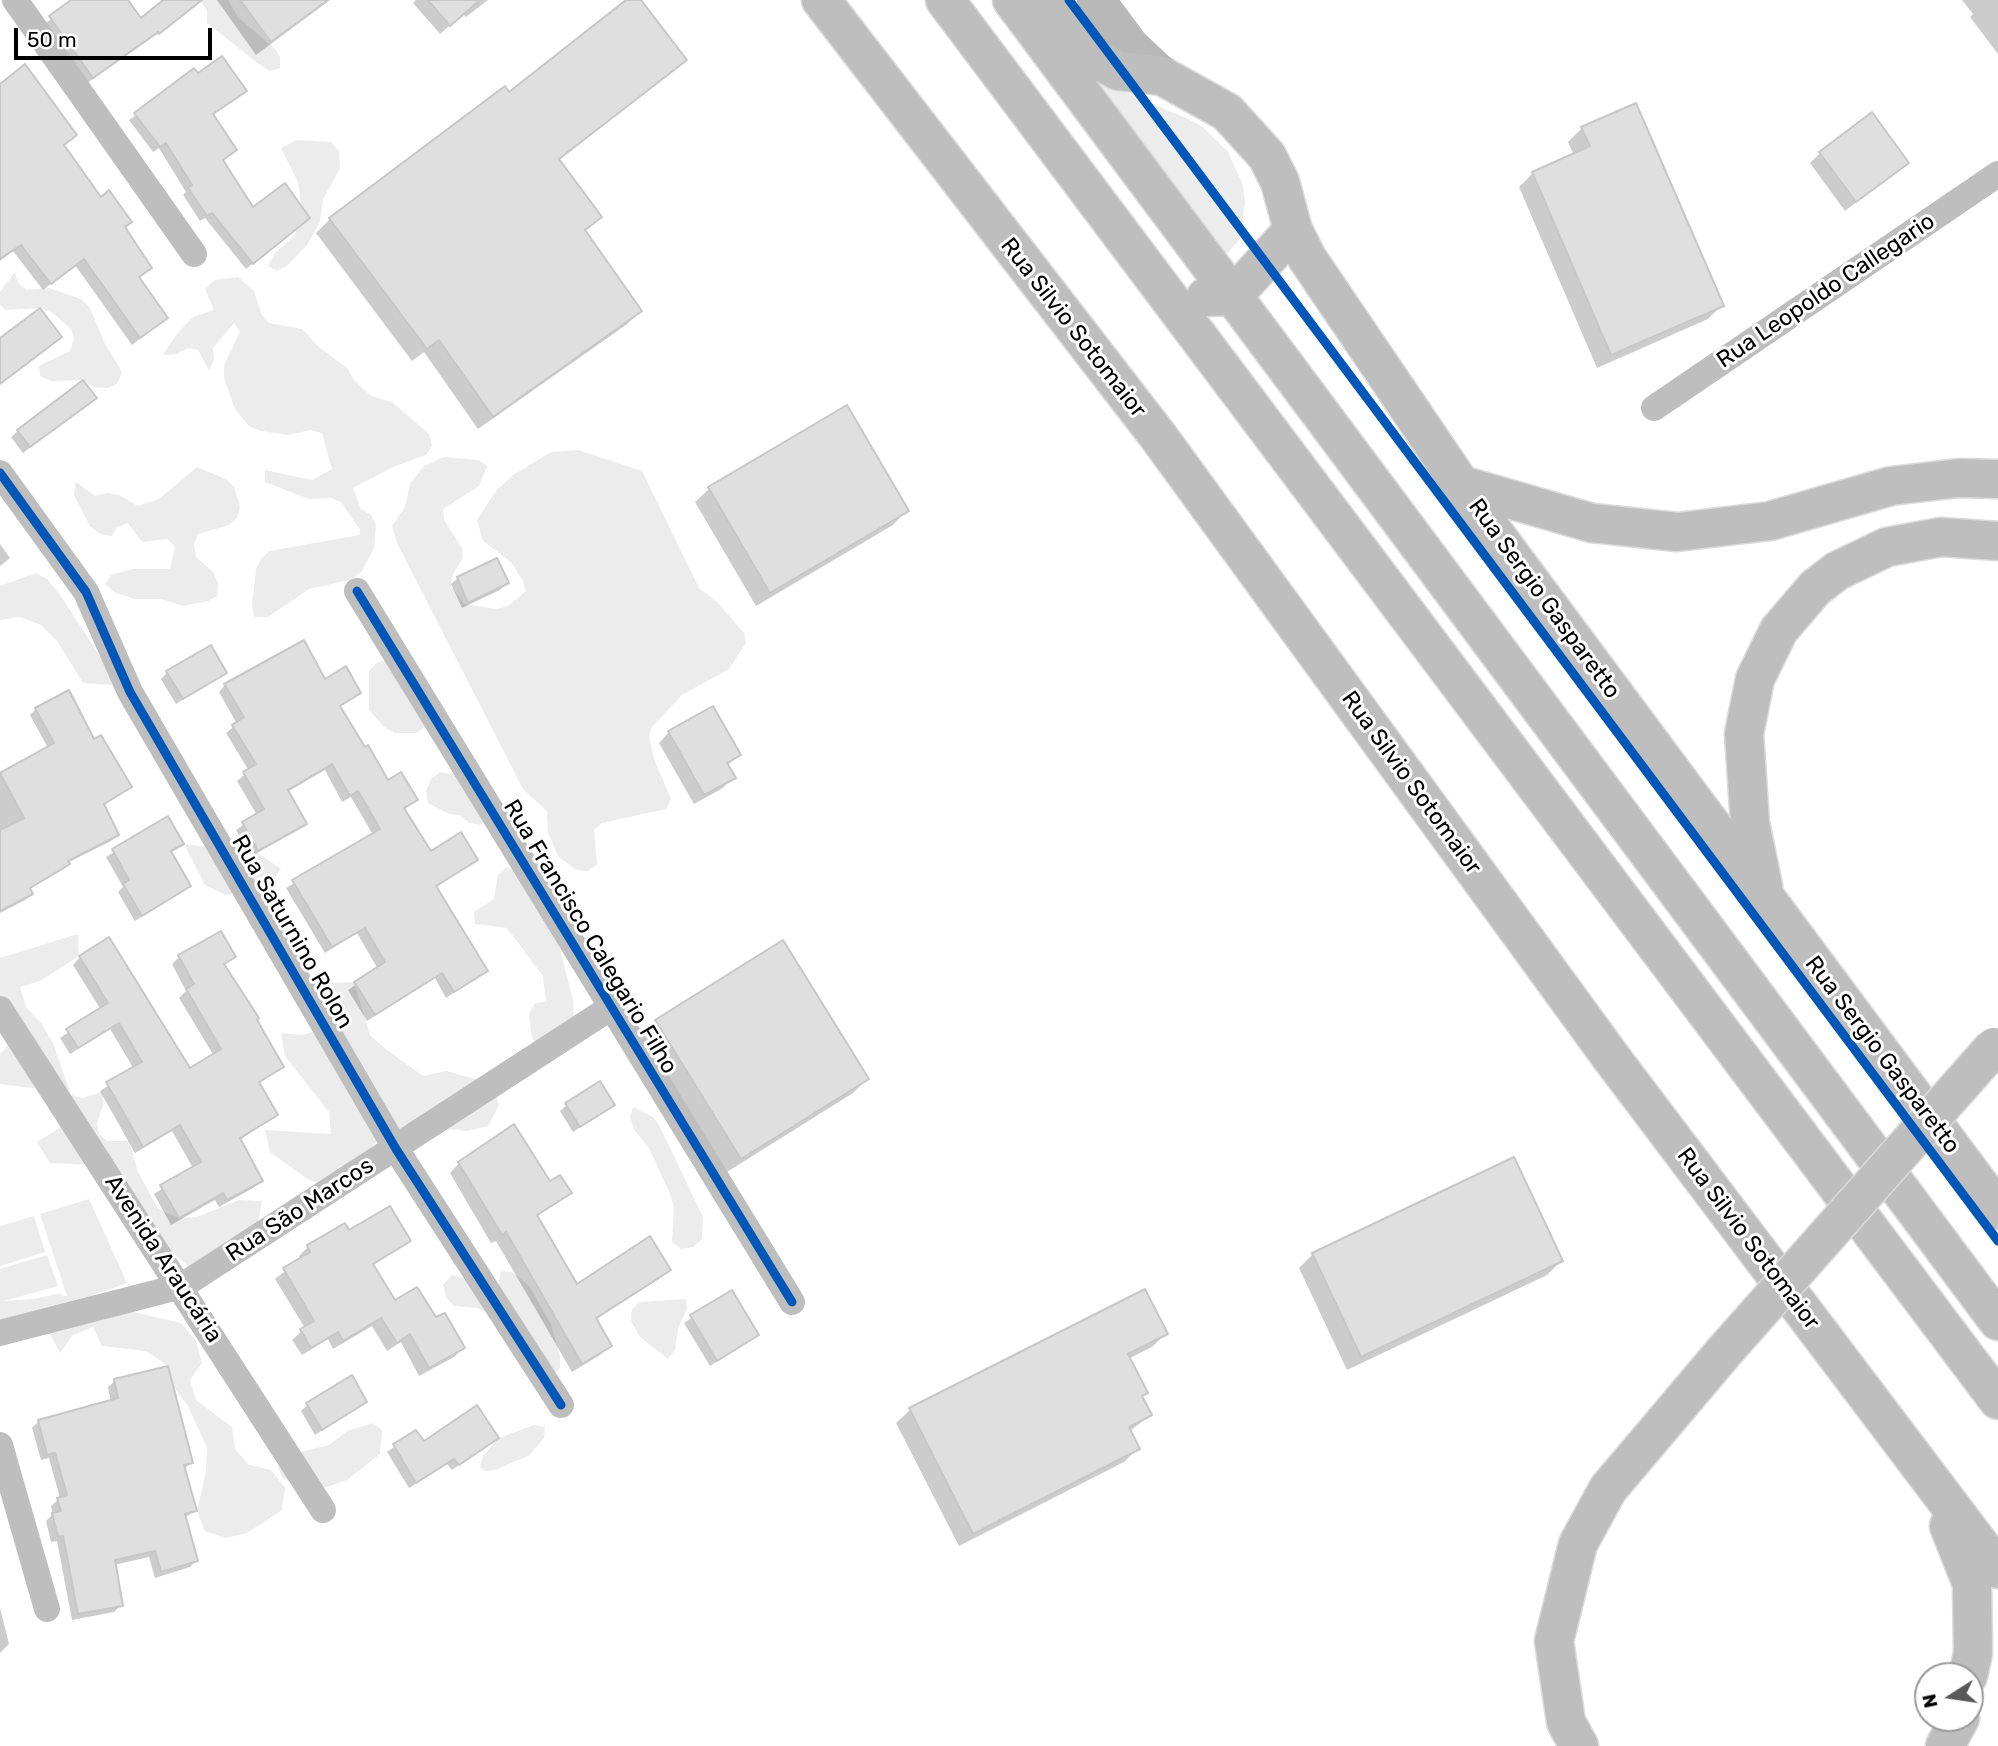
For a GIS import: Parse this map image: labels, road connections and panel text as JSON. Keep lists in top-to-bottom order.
{
  "streets": {
    "highway": ["Rua Silvio Sotomaior", "Rua Sergio Gasparetto"],
    "street": [
      "Rua Leopoldo Callegario",
      "Rua Saturnino Rolon",
      "Rua Francisco Calegario Filho",
      "Rua São Marcos",
      "Avenida Araucária"
    ]
  },
  "crossings": [
    ["Rua Saturnino Rolon", "Rua São Marcos"],
    ["Rua Francisco Calegario Filho", "Rua São Marcos"],
    ["Rua São Marcos", "Avenida Araucária"]
  ],
  "scale_bar": "50 m",
  "north": "left"
}
